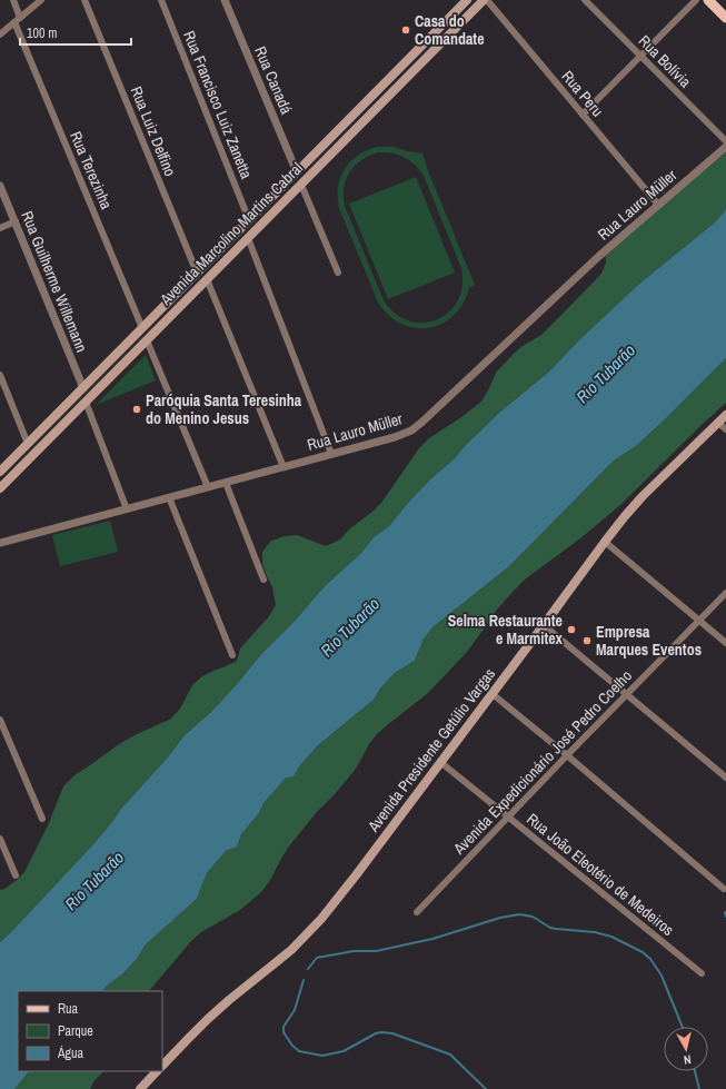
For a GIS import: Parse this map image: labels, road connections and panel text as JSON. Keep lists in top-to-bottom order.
{
  "streets": {
    "main road": ["Avenida Marcolino Martins Cabral", "Avenida Presidente Getúlio Vargas"],
    "street": [
      "Rua Bolívia",
      "Rua Canadá",
      "Rua Peru",
      "Rua Francisco Luiz Zanetta",
      "Rua Luiz Delfino",
      "Rua Terezinha",
      "Rua Lauro Müller",
      "Rua Guilherme Willemann",
      "Avenida Expedicionário José Pedro Coelho",
      "Rua João Eleotério de Medeiros"
    ]
  },
  "crossings": [
    ["Rua Canadá", "Avenida Marcolino Martins Cabral"],
    ["Rua Peru", "Rua Lauro Müller"],
    ["Rua Francisco Luiz Zanetta", "Avenida Marcolino Martins Cabral"],
    ["Rua Luiz Delfino", "Avenida Marcolino Martins Cabral"],
    ["Rua Terezinha", "Avenida Marcolino Martins Cabral"],
    ["Avenida Marcolino Martins Cabral", "Rua Guilherme Willemann"],
    ["Avenida Presidente Getúlio Vargas", "Rua João Eleotério de Medeiros"],
    ["Avenida Expedicionário José Pedro Coelho", "Rua João Eleotério de Medeiros"]
  ],
  "water": ["Rio Tubarão"],
  "places": [
    "Casa do Comandate",
    "Paróquia Santa Teresinha do Menino Jesus",
    "Selma Restaurante e Marmitex",
    "Empresa Marques Eventos"
  ],
  "legend": ["Rua", "Parque", "Água"],
  "scale_bar": "100 m",
  "north": "bottom"
}
